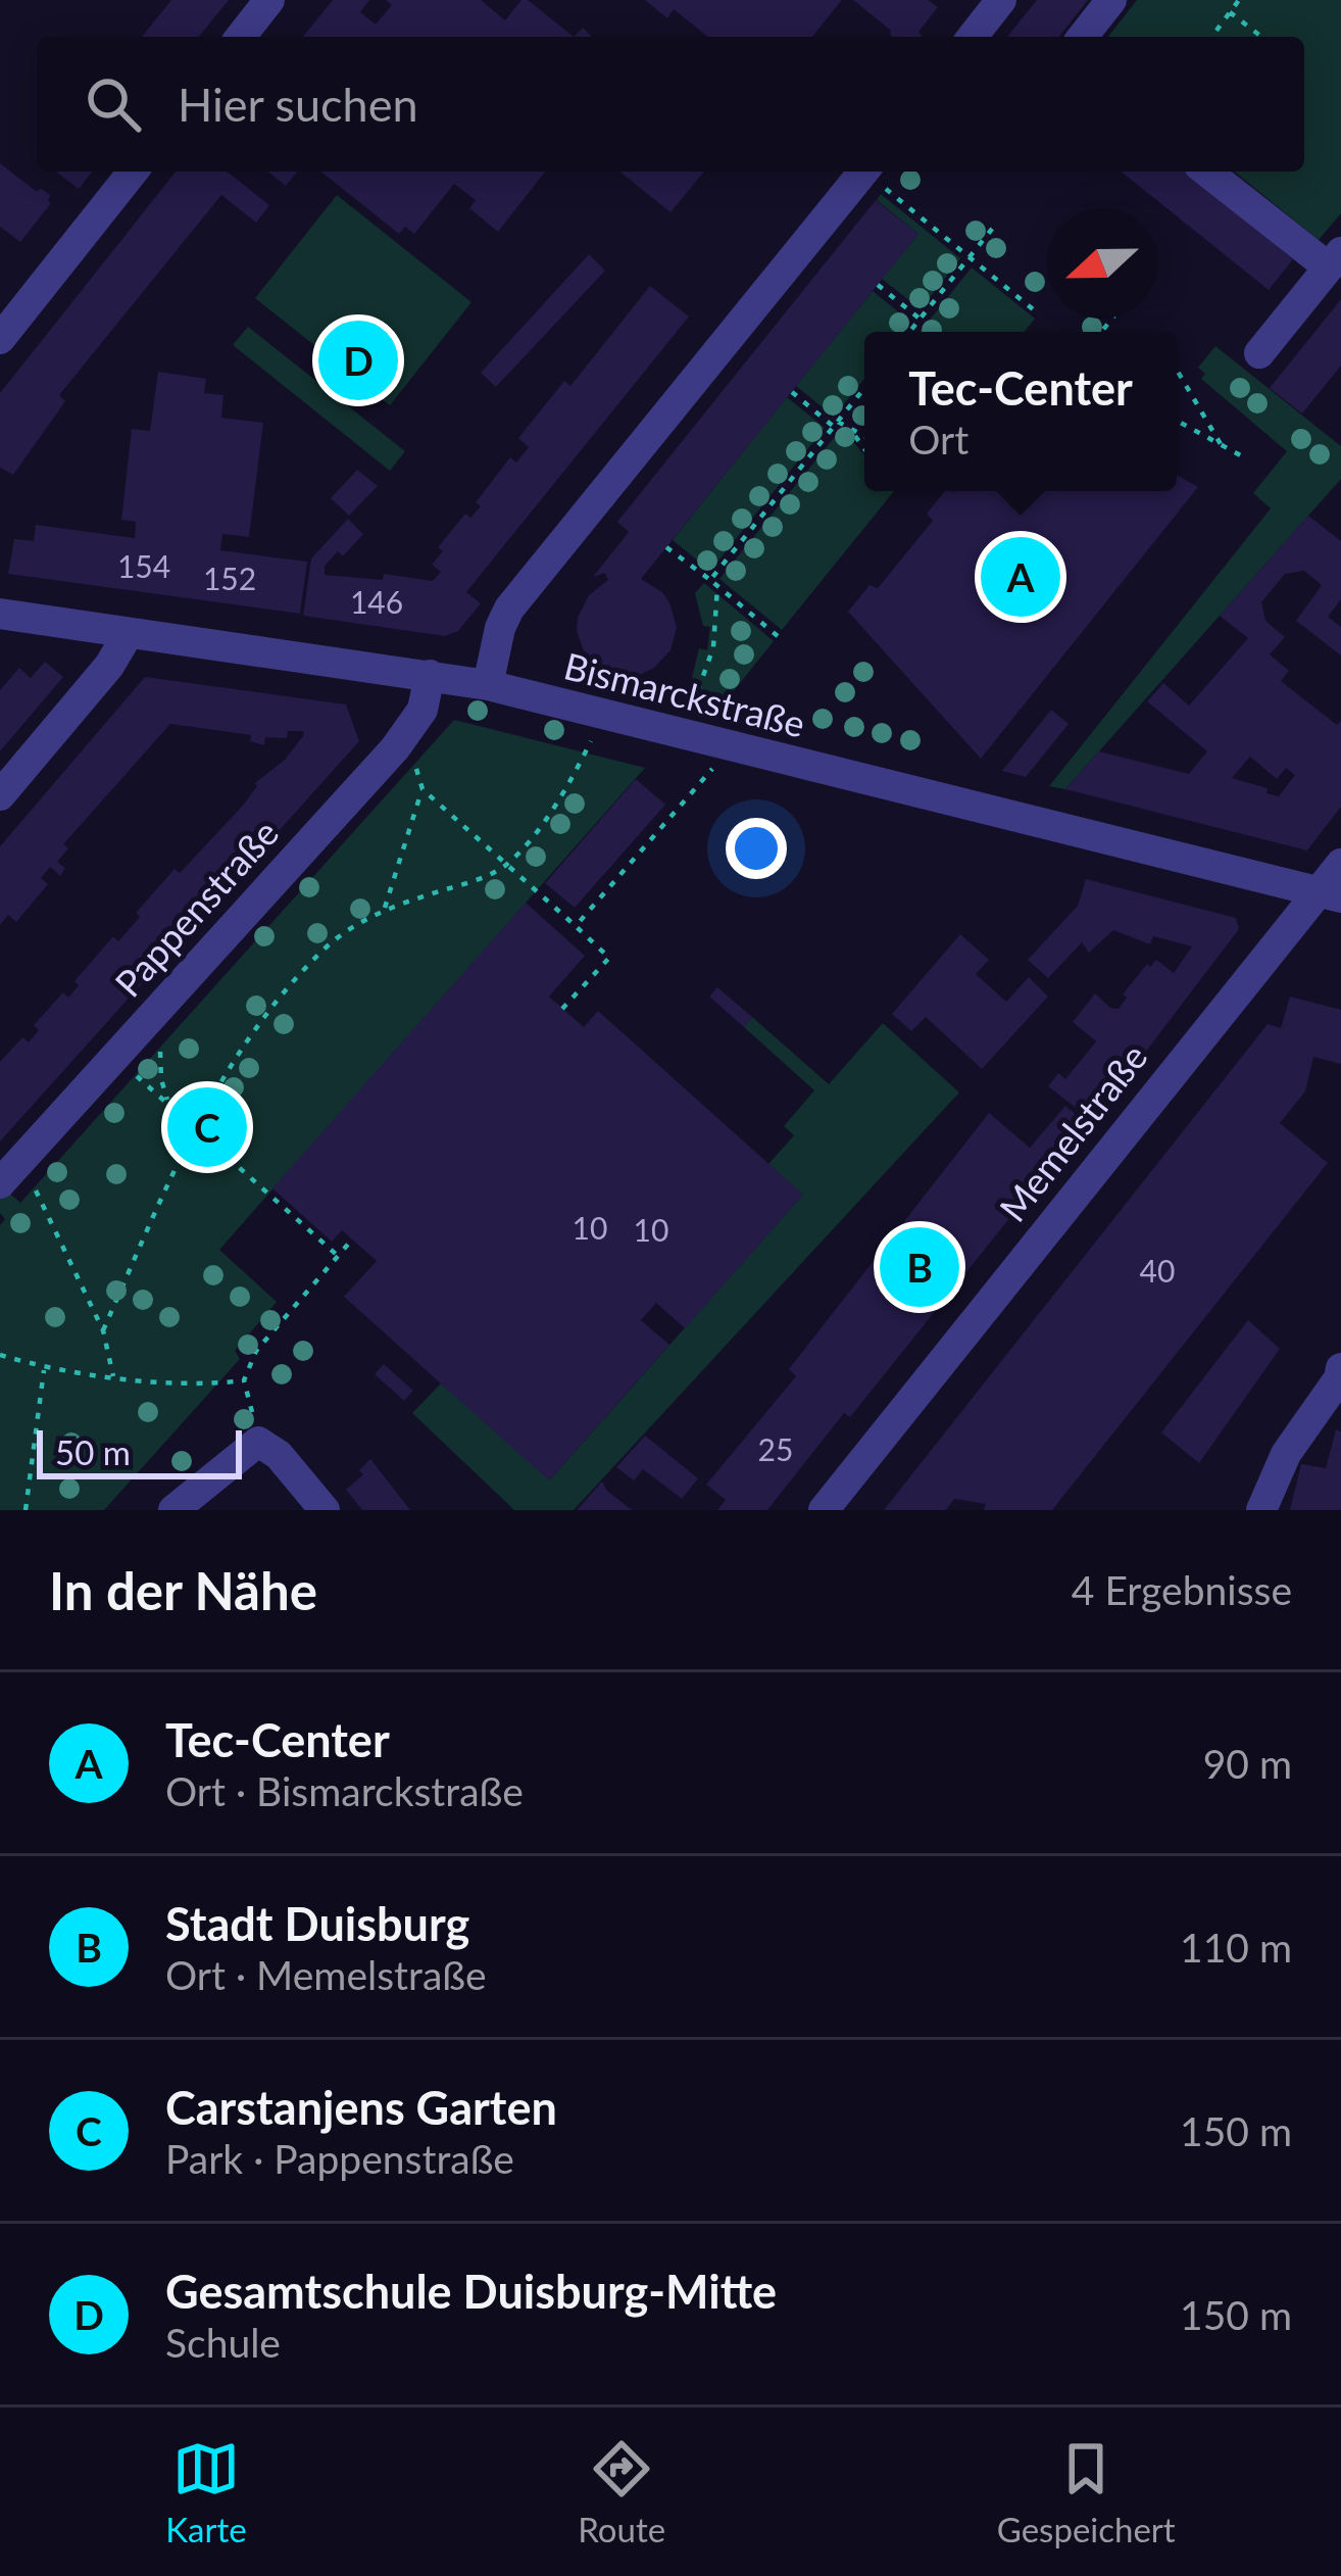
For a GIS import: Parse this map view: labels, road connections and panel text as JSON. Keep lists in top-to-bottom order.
{
  "streets": {
    "street": ["Bismarckstraße", "Pappenstraße", "Memelstraße"]
  },
  "crossings": [
    ["Bismarckstraße", "Pappenstraße"],
    ["Bismarckstraße", "Memelstraße"]
  ],
  "house_numbers": [
    "154",
    "152",
    "146",
    "10",
    "10",
    "40",
    "25"
  ],
  "scale_bar": "50 m",
  "north": "left",
  "page": {
    "search": "Hier suchen",
    "pins": [
      "D",
      "A",
      "C",
      "B"
    ],
    "popup": ["Tec-Center", "Ort"],
    "scale": "50 m",
    "heading": ["In der Nähe", "4 Ergebnisse"],
    "list": [
      {
        "mark": "A",
        "name": "Tec-Center",
        "note": "Ort · Bismarckstraße",
        "value": "90 m"
      },
      {
        "mark": "B",
        "name": "Stadt Duisburg",
        "note": "Ort · Memelstraße",
        "value": "110 m"
      },
      {
        "mark": "C",
        "name": "Carstanjens Garten",
        "note": "Park · Pappenstraße",
        "value": "150 m"
      },
      {
        "mark": "D",
        "name": "Gesamtschule Duisburg-Mitte",
        "note": "Schule",
        "value": "150 m"
      }
    ],
    "nav": ["Karte", "Route", "Gespeichert"]
  }
}
